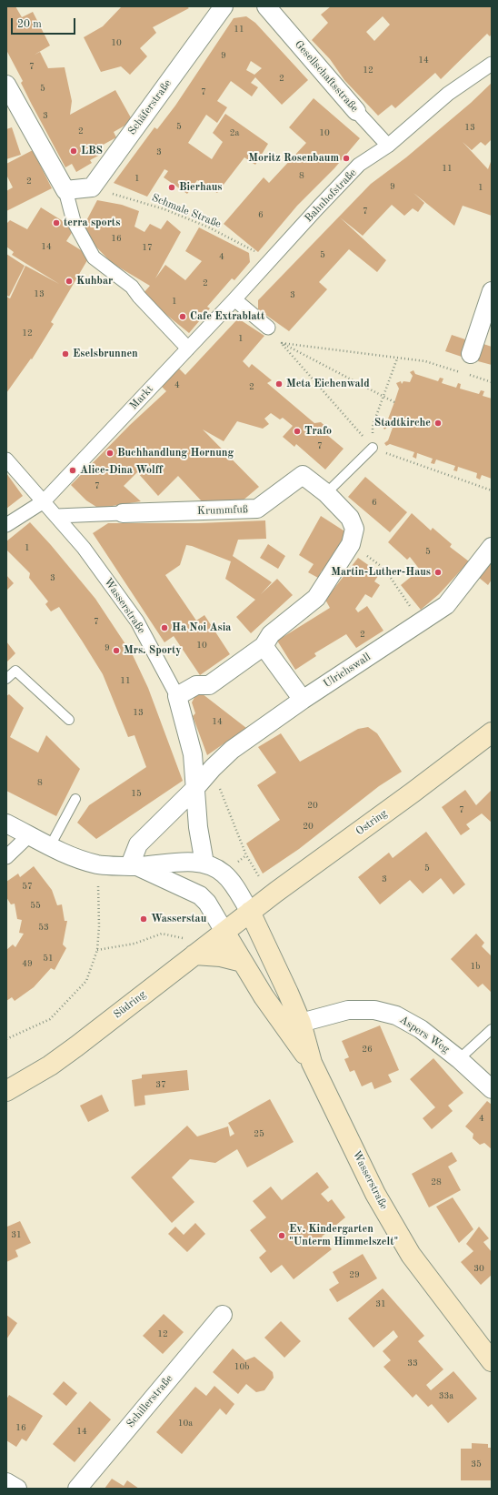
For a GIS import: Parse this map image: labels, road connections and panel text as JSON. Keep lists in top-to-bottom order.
{
  "streets": {
    "main road": ["Wasserstraße", "Ostring", "Südring"],
    "street": [
      "Gesellschaftsstraße",
      "Schäferstraße",
      "Bahnhofstraße",
      "Markt",
      "Krummfuß",
      "Ulrichswall",
      "Aspers Weg",
      "Schillerstraße"
    ],
    "path": ["Schmale Straße"]
  },
  "crossings": [
    ["Gesellschaftsstraße", "Bahnhofstraße"],
    ["Schäferstraße", "Schmale Straße"],
    ["Bahnhofstraße", "Schmale Straße"],
    ["Bahnhofstraße", "Markt"],
    ["Markt", "Wasserstraße"],
    ["Krummfuß", "Wasserstraße"],
    ["Wasserstraße", "Ulrichswall"],
    ["Wasserstraße", "Ostring"],
    ["Wasserstraße", "Südring"],
    ["Wasserstraße", "Aspers Weg"],
    ["Ostring", "Südring"]
  ],
  "places": [
    "LBS",
    "Moritz Rosenbaum",
    "Bierhaus",
    "terra sports",
    "Kuhbar",
    "Cafe Extrablatt",
    "Eselsbrunnen",
    "Meta Eichenwald",
    "Stadtkirche",
    "Trafo",
    "Buchhandlung Hornung",
    "Alice-Dina Wolff",
    "Martin-Luther-Haus",
    "Ha Noi Asia",
    "Mrs. Sporty",
    "Wasserstau",
    "Ev. Kindergarten \"Unterm Himmelszelt\""
  ],
  "house_numbers": [
    "11",
    "10",
    "9",
    "14",
    "7",
    "12",
    "2",
    "5",
    "7",
    "3",
    "5",
    "13",
    "2",
    "2a",
    "10",
    "3",
    "11",
    "8",
    "1",
    "2",
    "9",
    "1",
    "7",
    "6",
    "16",
    "14",
    "17",
    "5",
    "4",
    "2",
    "13",
    "3",
    "1",
    "12",
    "1",
    "4",
    "2",
    "7",
    "7",
    "6",
    "1",
    "5",
    "3",
    "7",
    "2",
    "10",
    "9",
    "11",
    "13",
    "14",
    "8",
    "15",
    "20",
    "7",
    "20",
    "5",
    "3",
    "57",
    "55",
    "53",
    "51",
    "49",
    "1b",
    "26",
    "37",
    "4",
    "25",
    "28",
    "31",
    "30",
    "29",
    "31",
    "12",
    "33",
    "10b",
    "33a",
    "10a",
    "16",
    "14",
    "35"
  ],
  "scale_bar": "20 m"
}
